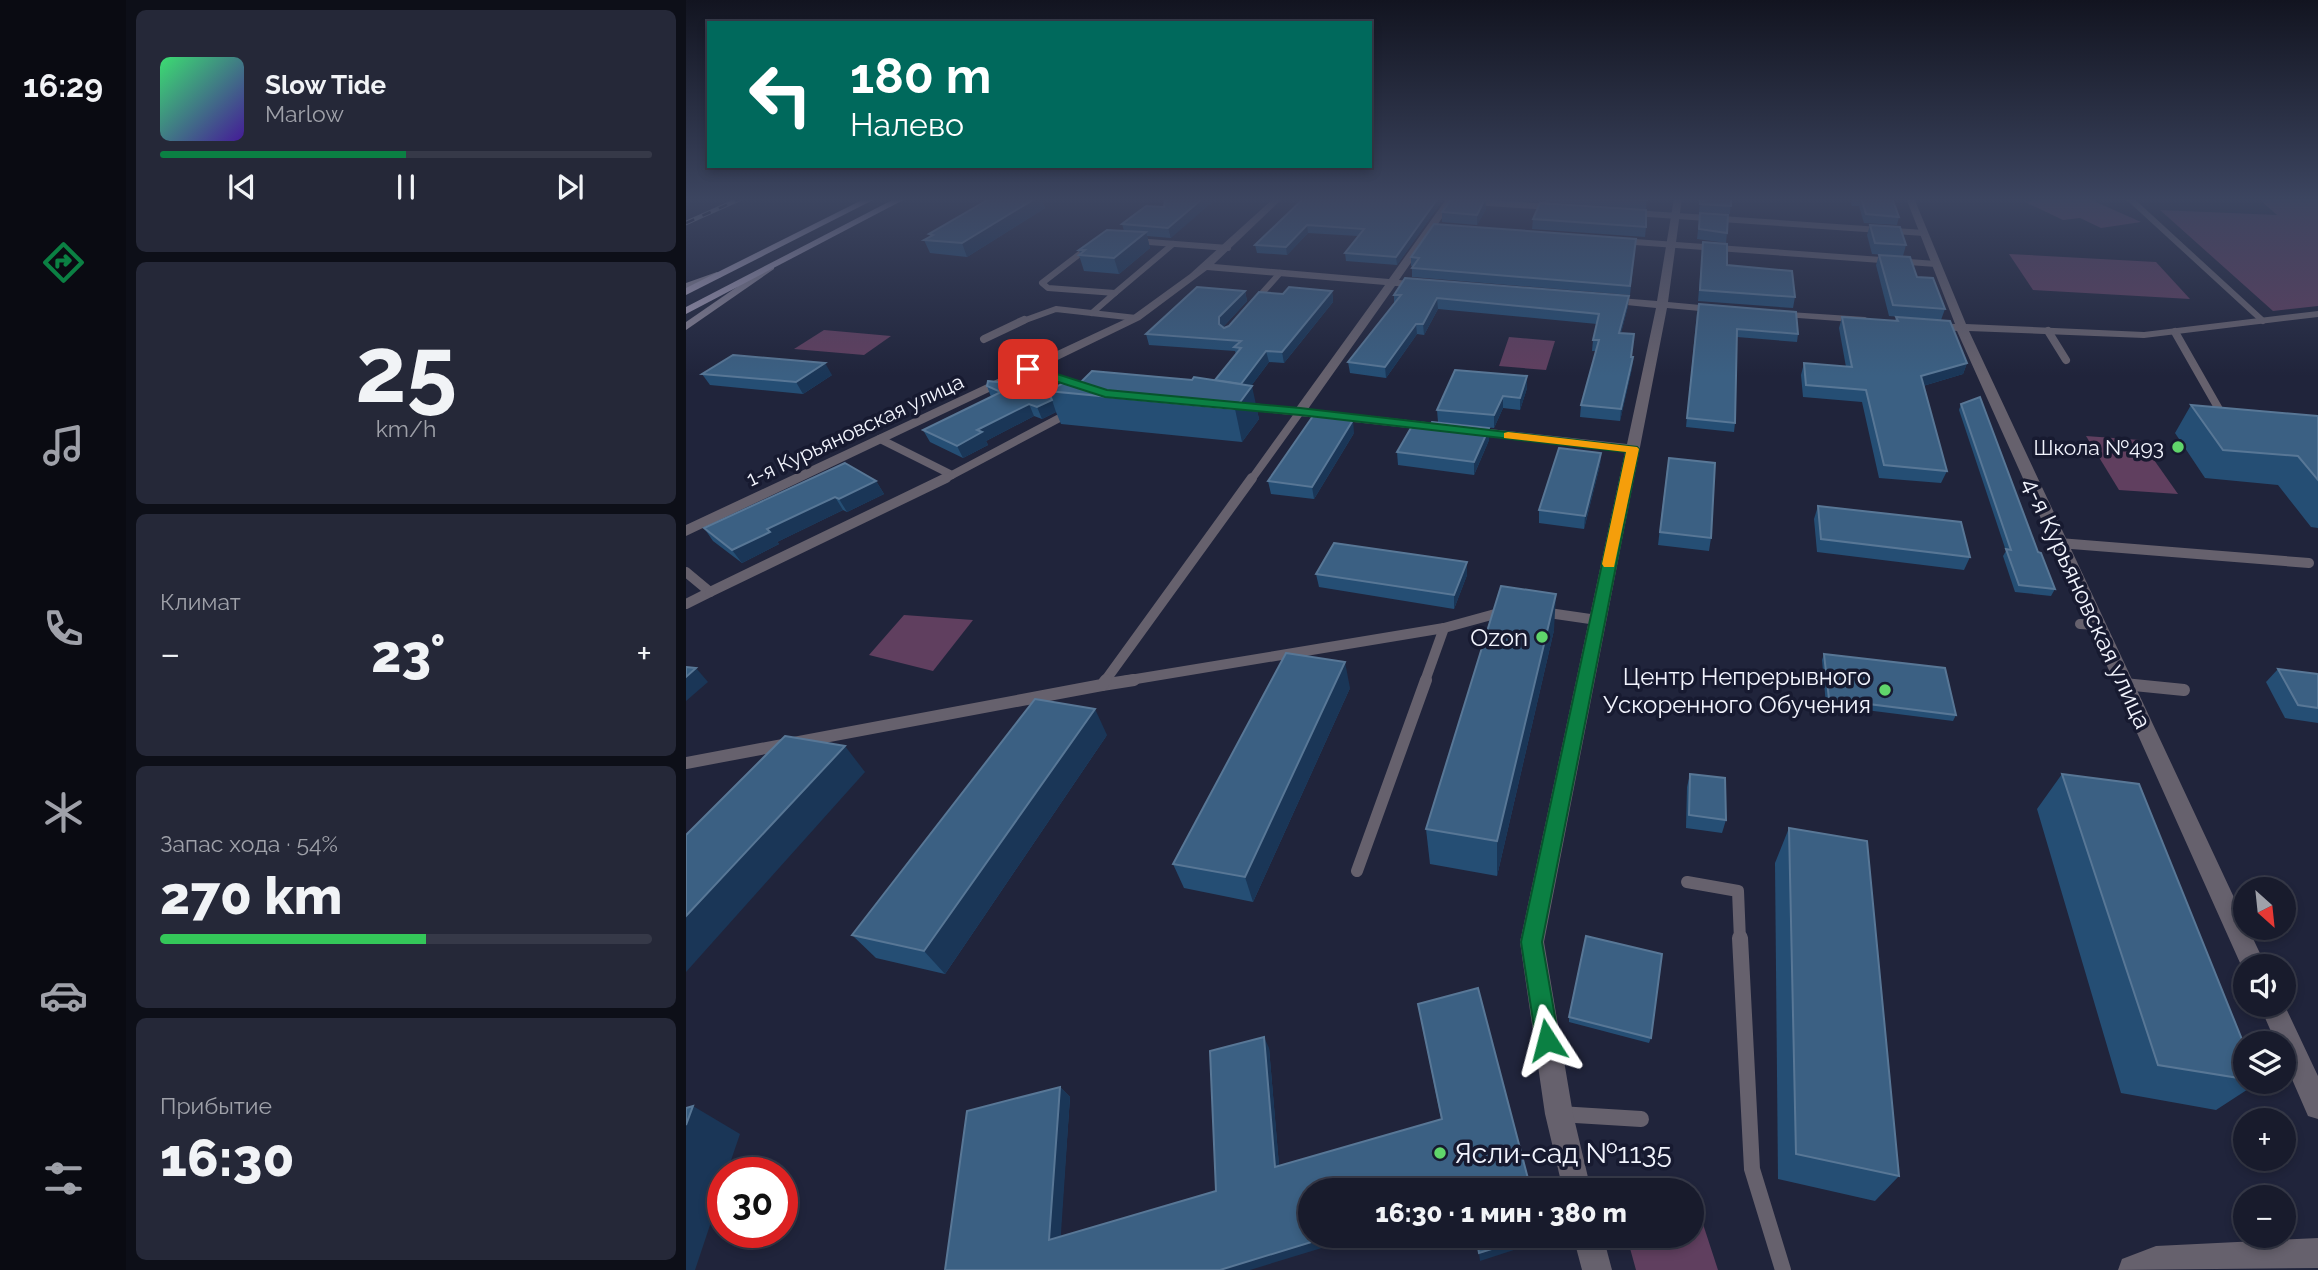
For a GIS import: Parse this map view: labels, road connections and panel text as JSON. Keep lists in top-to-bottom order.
{
  "streets": {
    "street": ["1-я Курьяновская улица", "4-я Курьяновская улица"]
  },
  "places": [
    "Школа №493",
    "Ozon",
    "Центр Непрерывного Ускоренного Обучения",
    "Ясли-сад №1135"
  ],
  "north": "bottom right",
  "page": {
    "tabs": "16:29",
    "turn": ["180 m", "Налево"],
    "song": ["Slow Tide", "Marlow"],
    "tile": [
      ["25", "km/h"],
      "Климат",
      ["Запас хода · 54%", "270 km"],
      ["Прибытие", "16:30"]
    ],
    "heat": ["−", "23°", "+"],
    "map_buttons": ["+", "−"],
    "limit": "30",
    "trip": "16:30 · 1 мин · 380 m"
  }
}
